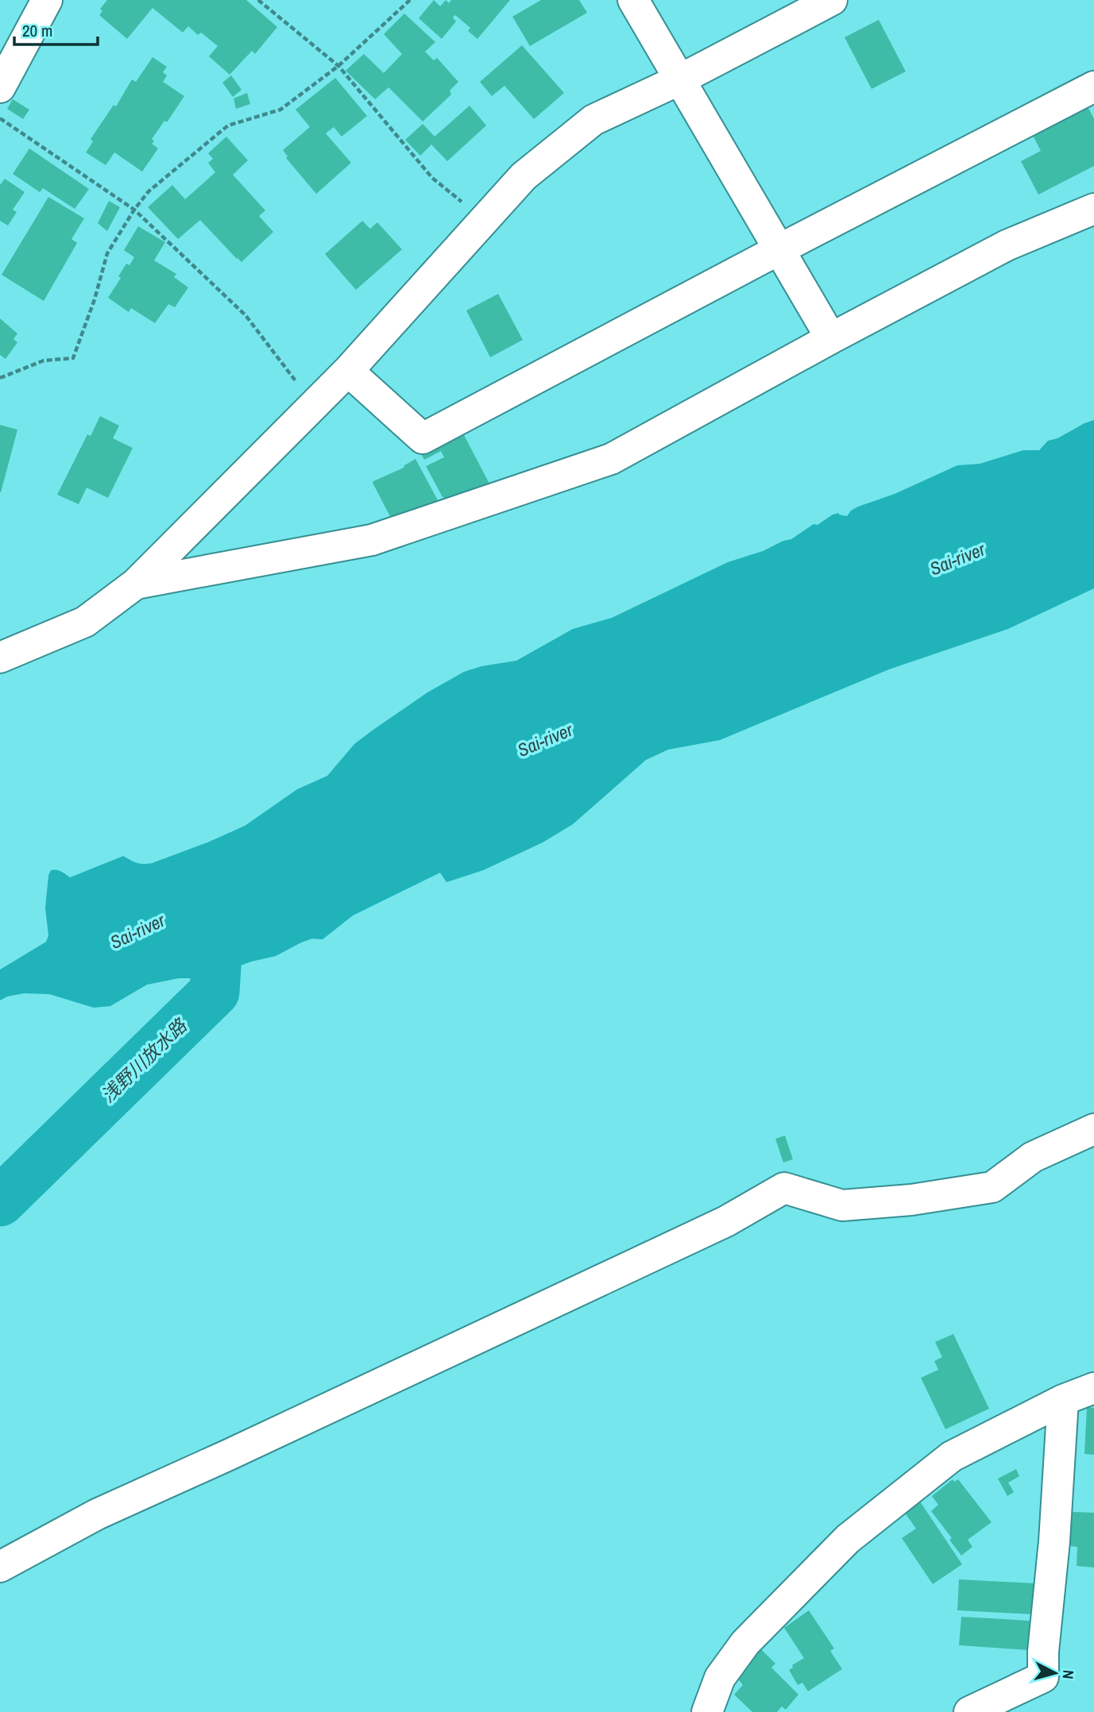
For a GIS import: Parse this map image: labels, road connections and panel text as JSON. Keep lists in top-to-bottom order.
{
  "water": ["Sai-river", "浅野川放水路"],
  "scale_bar": "20 m",
  "north": "right"
}
